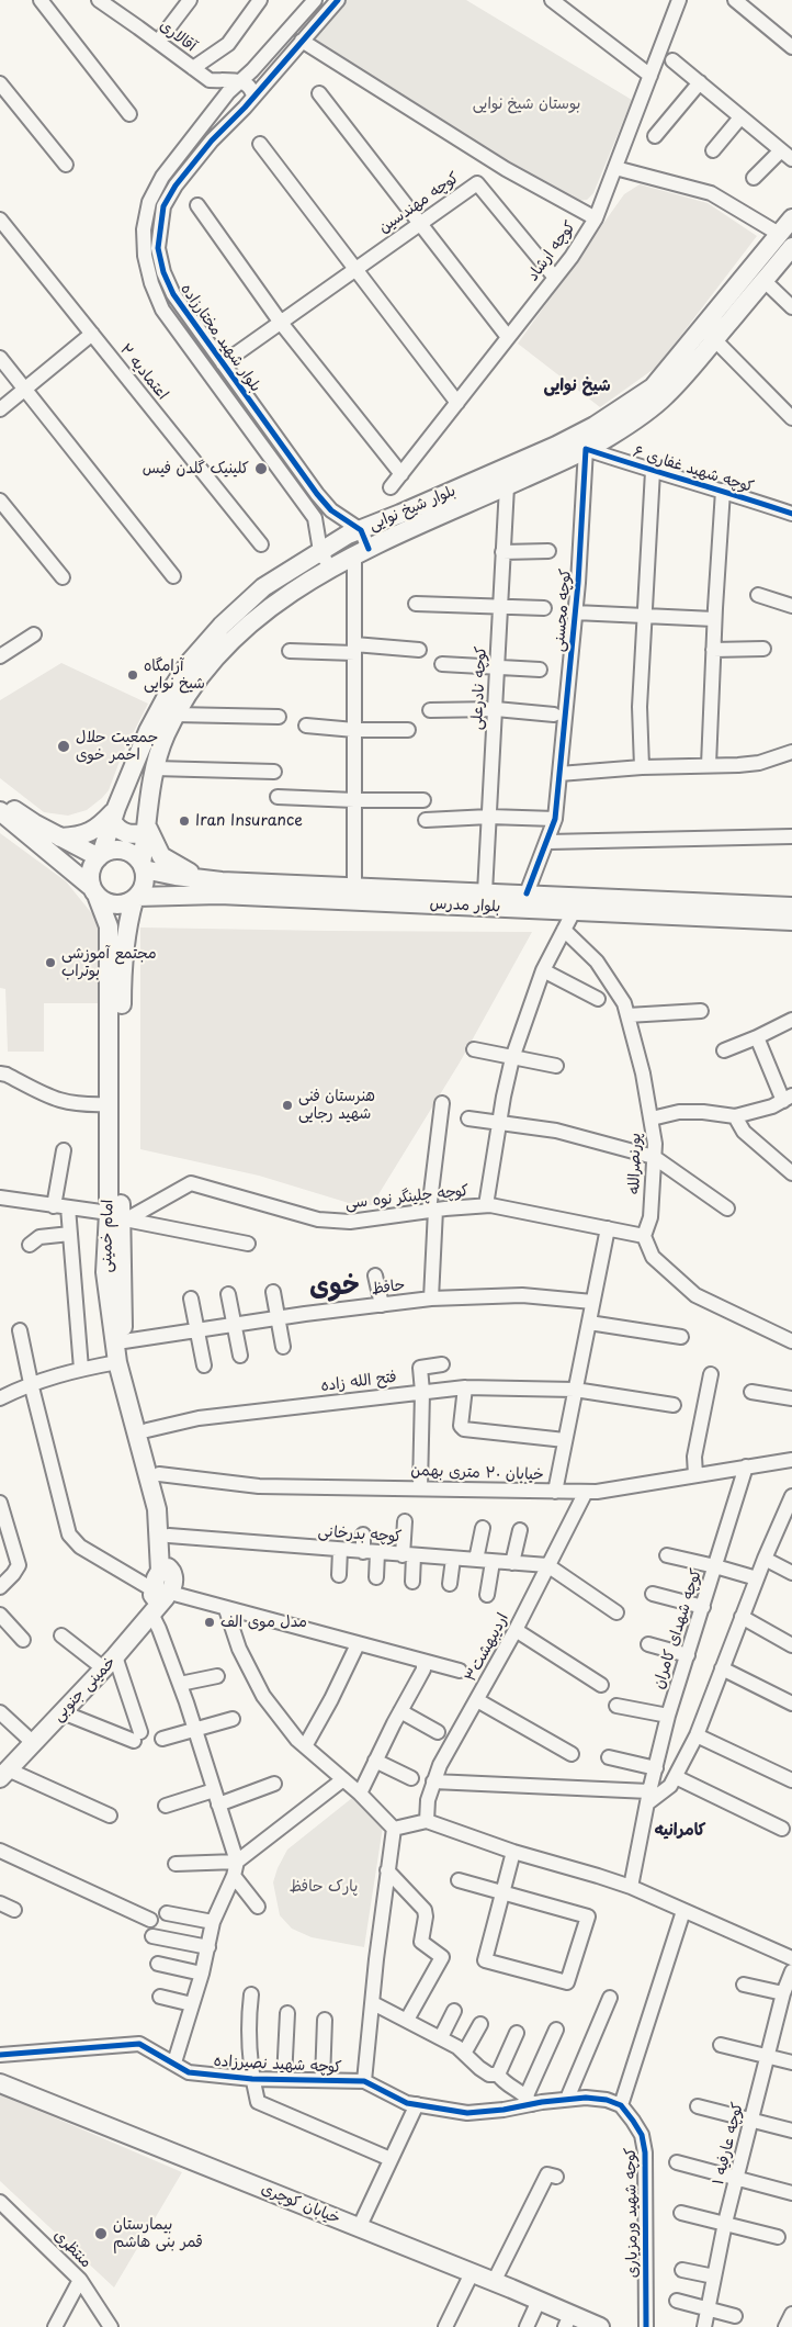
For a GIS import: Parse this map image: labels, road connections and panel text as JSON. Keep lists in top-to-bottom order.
{
  "streets": {
    "main road": [
      "بلوار شیخ نوایی",
      "بلوار مدرس",
      "امام خمینی",
      "خمینی جنوبی",
      "خیابان کوچری"
    ],
    "street": [
      "آقالاری",
      "کوچه مهندسین",
      "کوچه ارشاد",
      "بلوار شهید مختارزاده",
      "اعتمادیه ۲",
      "کوچه شهید غفاری ۶",
      "کوچه محسنی",
      "کوچه نادرعلی",
      "پورنصرالله",
      "کوچه چلینگر نوه سی",
      "حافظ",
      "فتح الله زاده",
      "خیابان ۲۰ متری بهمن",
      "کوچه بدرخانی",
      "کوچه شهدای کامران",
      "اردیبهشت۳",
      "کوچه شهید نصیرزاده",
      "کوچه عارفیه ۱",
      "کوچه شهید ورمزیاری",
      "منتظری"
    ]
  },
  "crossings": [
    ["کوچه مهندسین", "کوچه ارشاد"],
    ["کوچه مهندسین", "بلوار شهید مختارزاده"],
    ["بلوار شهید مختارزاده", "بلوار شیخ نوایی"],
    ["کوچه شهید غفاری ۶", "بلوار شیخ نوایی"],
    ["کوچه شهید غفاری ۶", "کوچه محسنی"],
    ["بلوار شیخ نوایی", "کوچه محسنی"],
    ["بلوار شیخ نوایی", "کوچه نادرعلی"],
    ["بلوار شیخ نوایی", "بلوار مدرس"],
    ["بلوار شیخ نوایی", "امام خمینی"],
    ["کوچه محسنی", "بلوار مدرس"],
    ["کوچه نادرعلی", "بلوار مدرس"],
    ["بلوار مدرس", "امام خمینی"],
    ["پورنصرالله", "کوچه چلینگر نوه سی"],
    ["کوچه چلینگر نوه سی", "امام خمینی"],
    ["امام خمینی", "حافظ"],
    ["امام خمینی", "فتح الله زاده"],
    ["امام خمینی", "خیابان ۲۰ متری بهمن"],
    ["امام خمینی", "کوچه بدرخانی"],
    ["خیابان ۲۰ متری بهمن", "کوچه شهدای کامران"],
    ["خیابان ۲۰ متری بهمن", "اردیبهشت۳"],
    ["کوچه بدرخانی", "اردیبهشت۳"]
  ],
  "districts": ["شیخ نوایی", "خوی", "کامرانیه"],
  "parks": ["بوستان شیخ نوایی", "پارک حافظ"],
  "places": [
    "کلینیک گلدن فیس",
    "آرامگاه شیخ نوایی",
    "جمعیت حلال احمر خوی",
    "Iran Insurance",
    "مجتمع آموزشی بوتراب",
    "هنرستان فنی شهید رجایی",
    "مدل موی الف",
    "بیمارستان قمر بنی هاشم"
  ]
}
